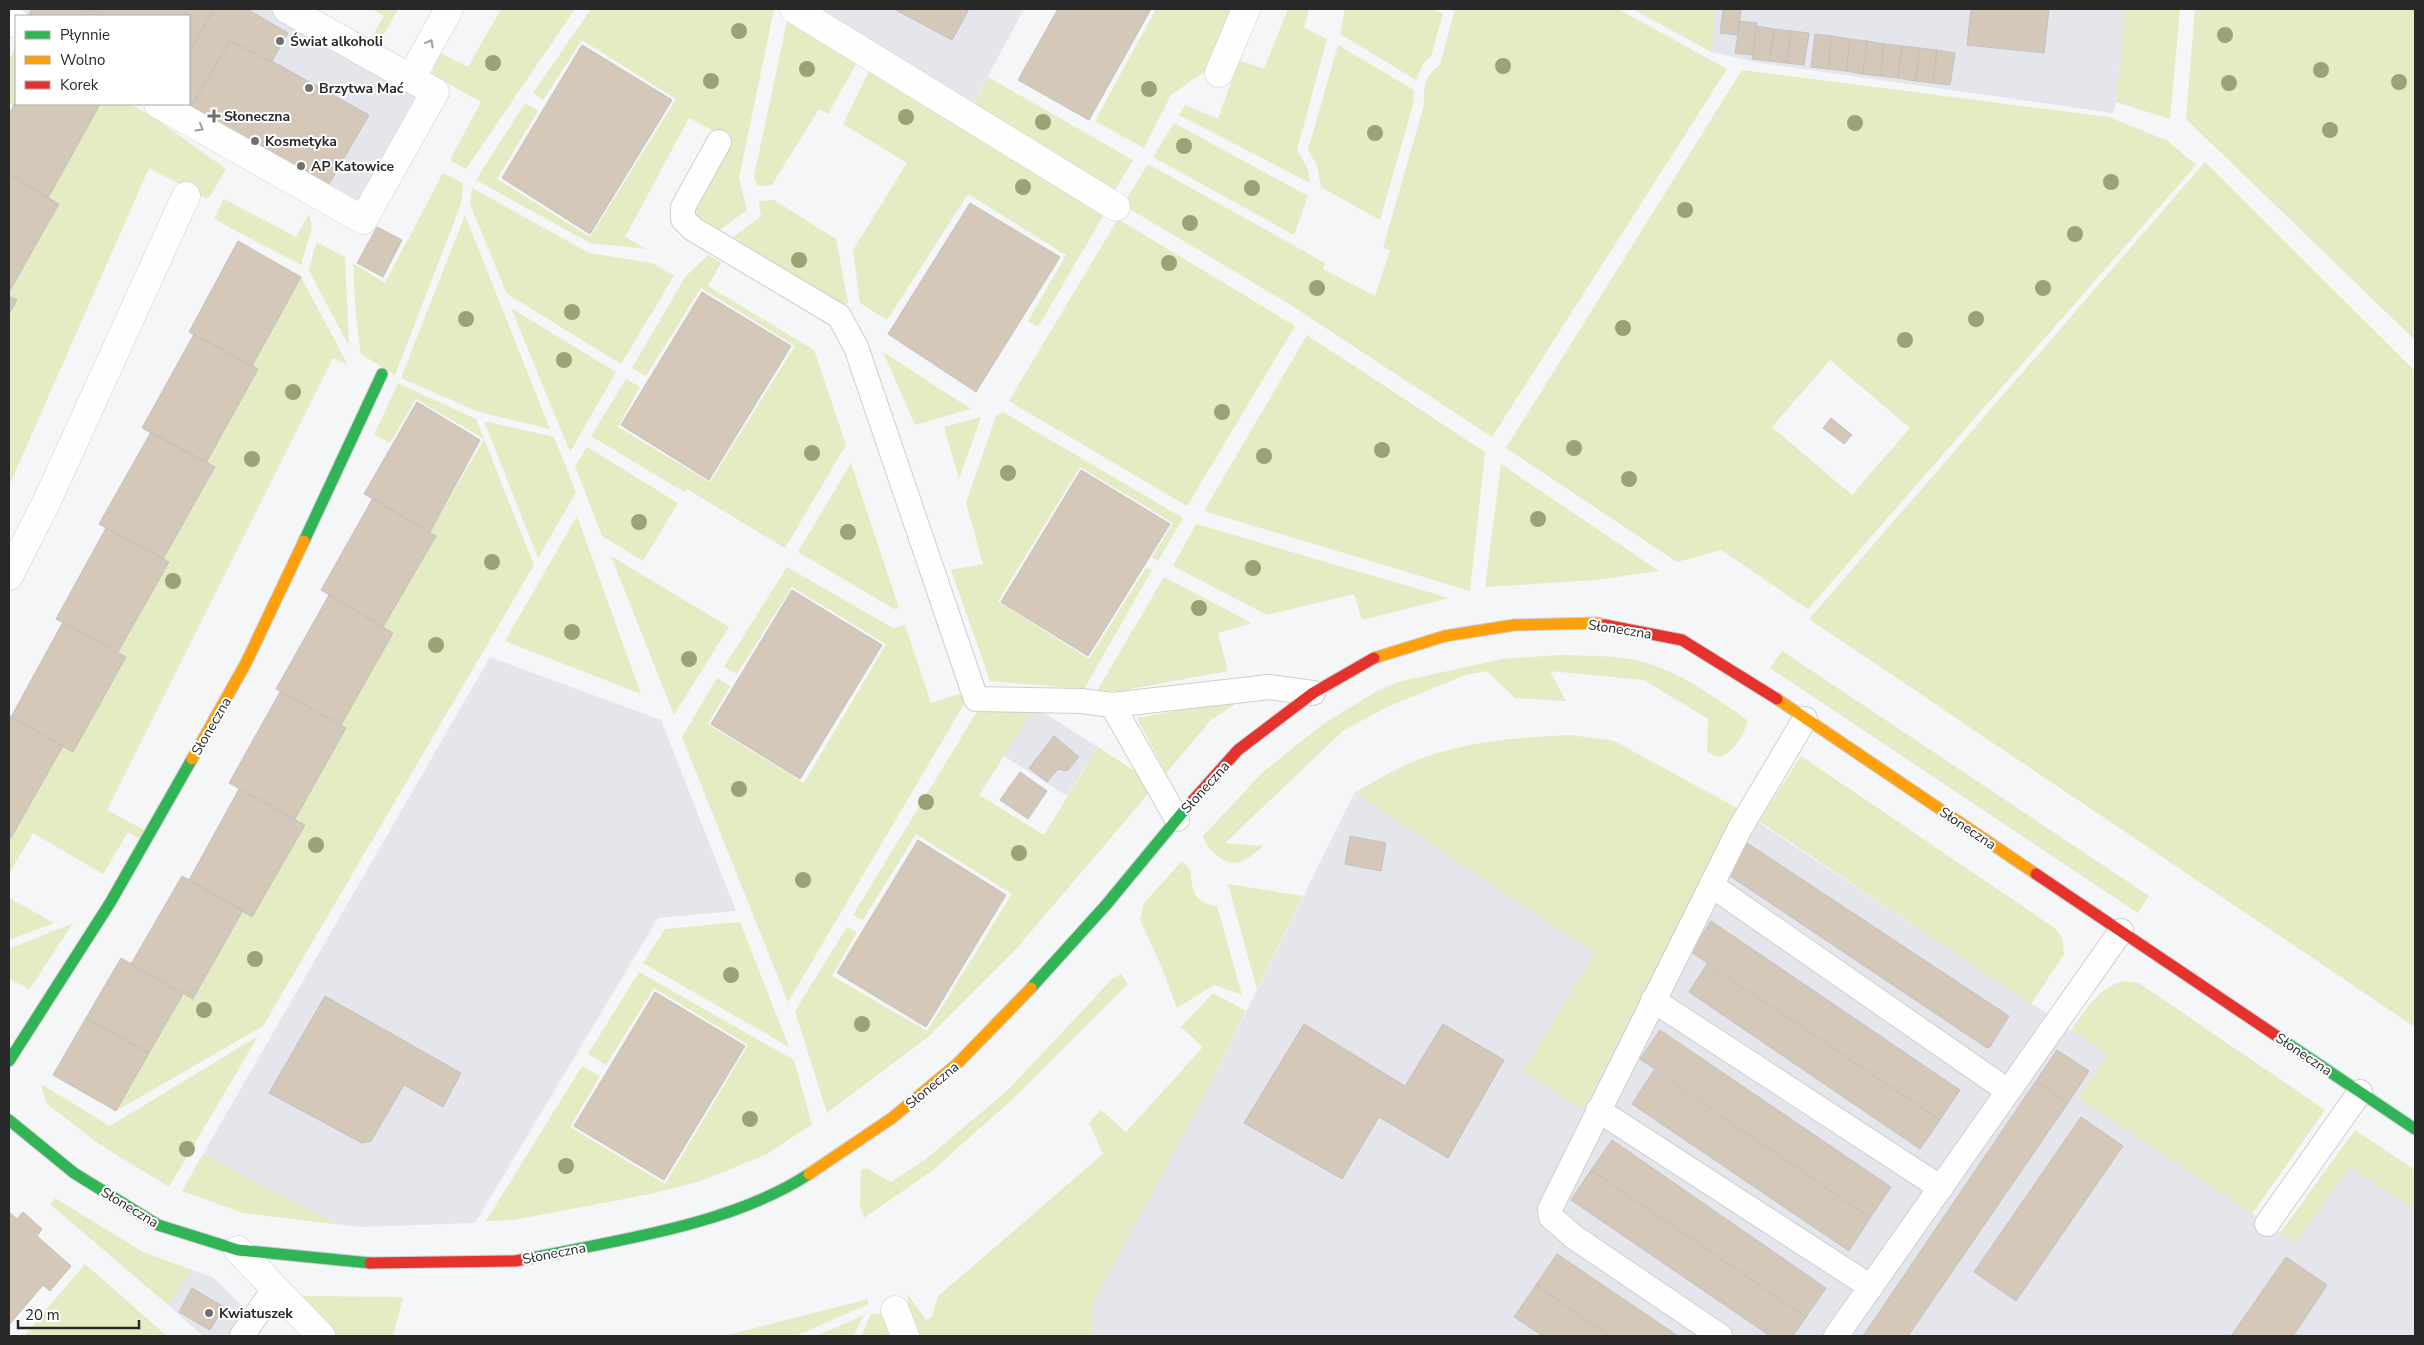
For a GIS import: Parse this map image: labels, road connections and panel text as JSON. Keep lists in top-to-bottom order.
{
  "streets": {
    "street": ["Słoneczna"]
  },
  "places": {
    "other": [
      "Świat alkoholi",
      "Brzytwa Mać",
      "Kosmetyka",
      "AP Katowice",
      "Kwiatuszek"
    ],
    "health": ["Słoneczna"]
  },
  "legend": ["Płynnie", "Wolno", "Korek"],
  "scale_bar": "20 m"
}
